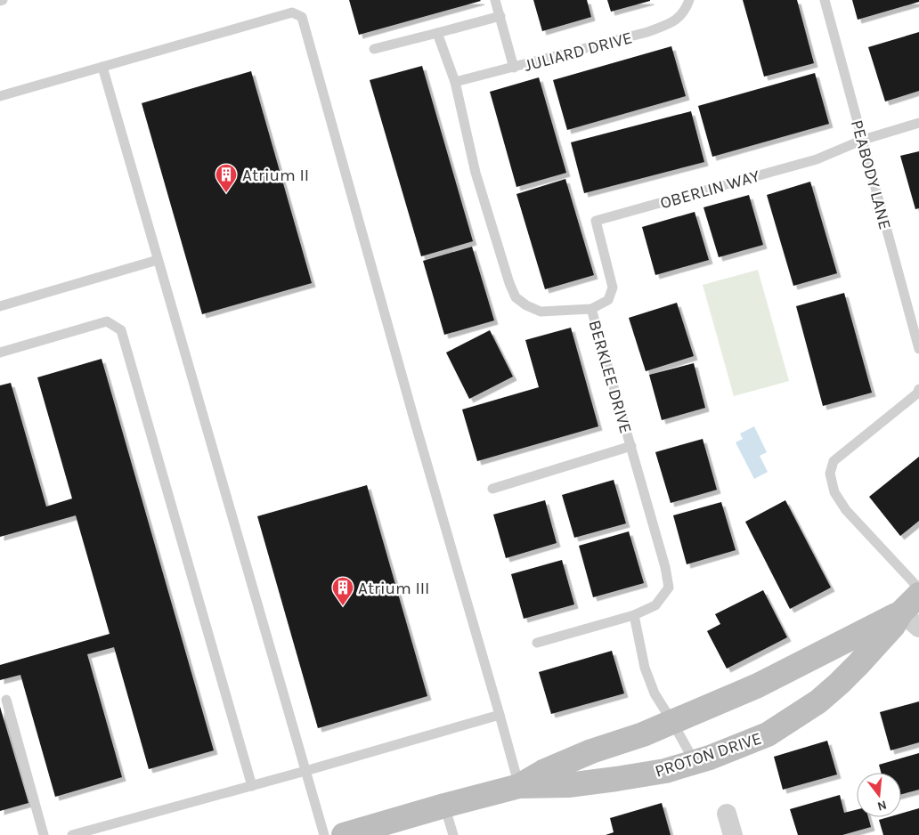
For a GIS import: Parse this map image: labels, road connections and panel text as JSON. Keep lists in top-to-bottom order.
{
  "streets": {
    "street": ["PROTON DRIVE"],
    "lane": [
      "JULIARD DRIVE",
      "PEABODY LANE",
      "OBERLIN WAY",
      "BERKLEE DRIVE"
    ]
  },
  "crossings": [
    ["JULIARD DRIVE", "BERKLEE DRIVE"],
    ["PEABODY LANE", "OBERLIN WAY"],
    ["OBERLIN WAY", "BERKLEE DRIVE"]
  ],
  "places": {
    "building": ["Atrium II", "Atrium III"]
  },
  "north": "bottom"
}
